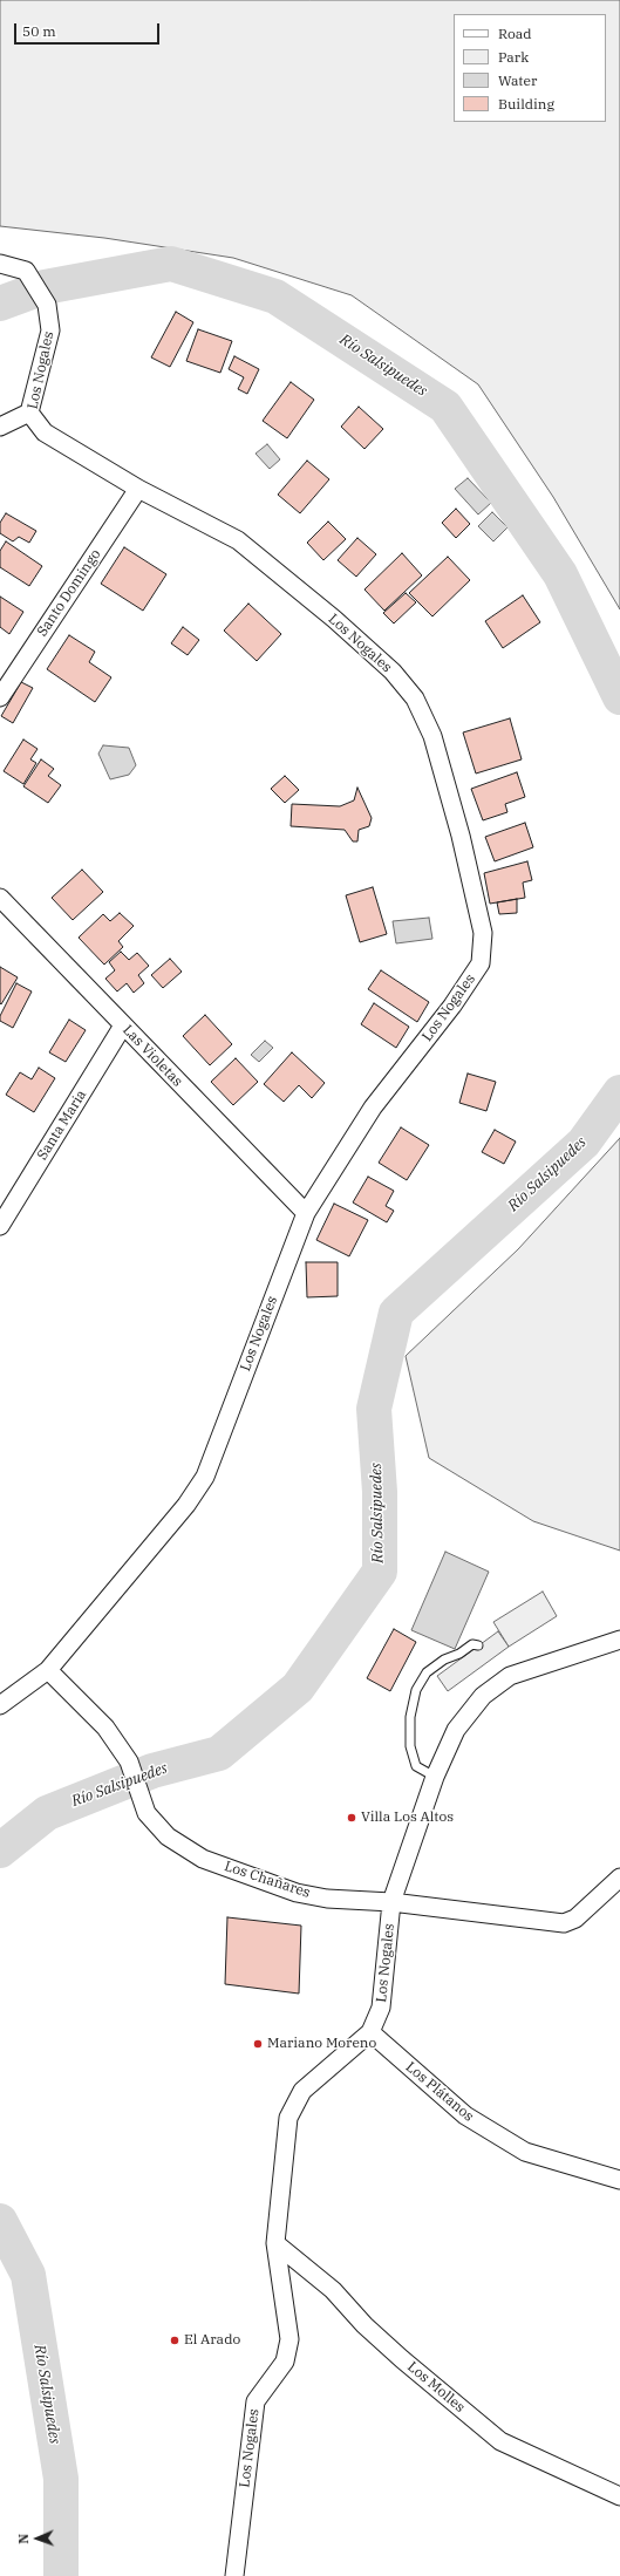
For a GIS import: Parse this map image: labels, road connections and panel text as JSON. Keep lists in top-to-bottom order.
{
  "streets": {
    "street": [
      "Los Nogales",
      "Santo Domingo",
      "Las Violetas",
      "Santa Maria",
      "Los Chañares",
      "Los Plátanos",
      "Los Molles"
    ]
  },
  "crossings": [
    ["Los Nogales", "Santo Domingo"],
    ["Los Nogales", "Las Violetas"],
    ["Los Nogales", "Los Chañares"],
    ["Los Nogales", "Los Plátanos"],
    ["Los Nogales", "Los Molles"],
    ["Las Violetas", "Santa Maria"]
  ],
  "water": ["Río Salsipuedes"],
  "places": ["Villa Los Altos", "Mariano Moreno", "El Arado"],
  "legend": [
    "Road",
    "Park",
    "Water",
    "Building"
  ],
  "scale_bar": "50 m",
  "north": "left"
}
